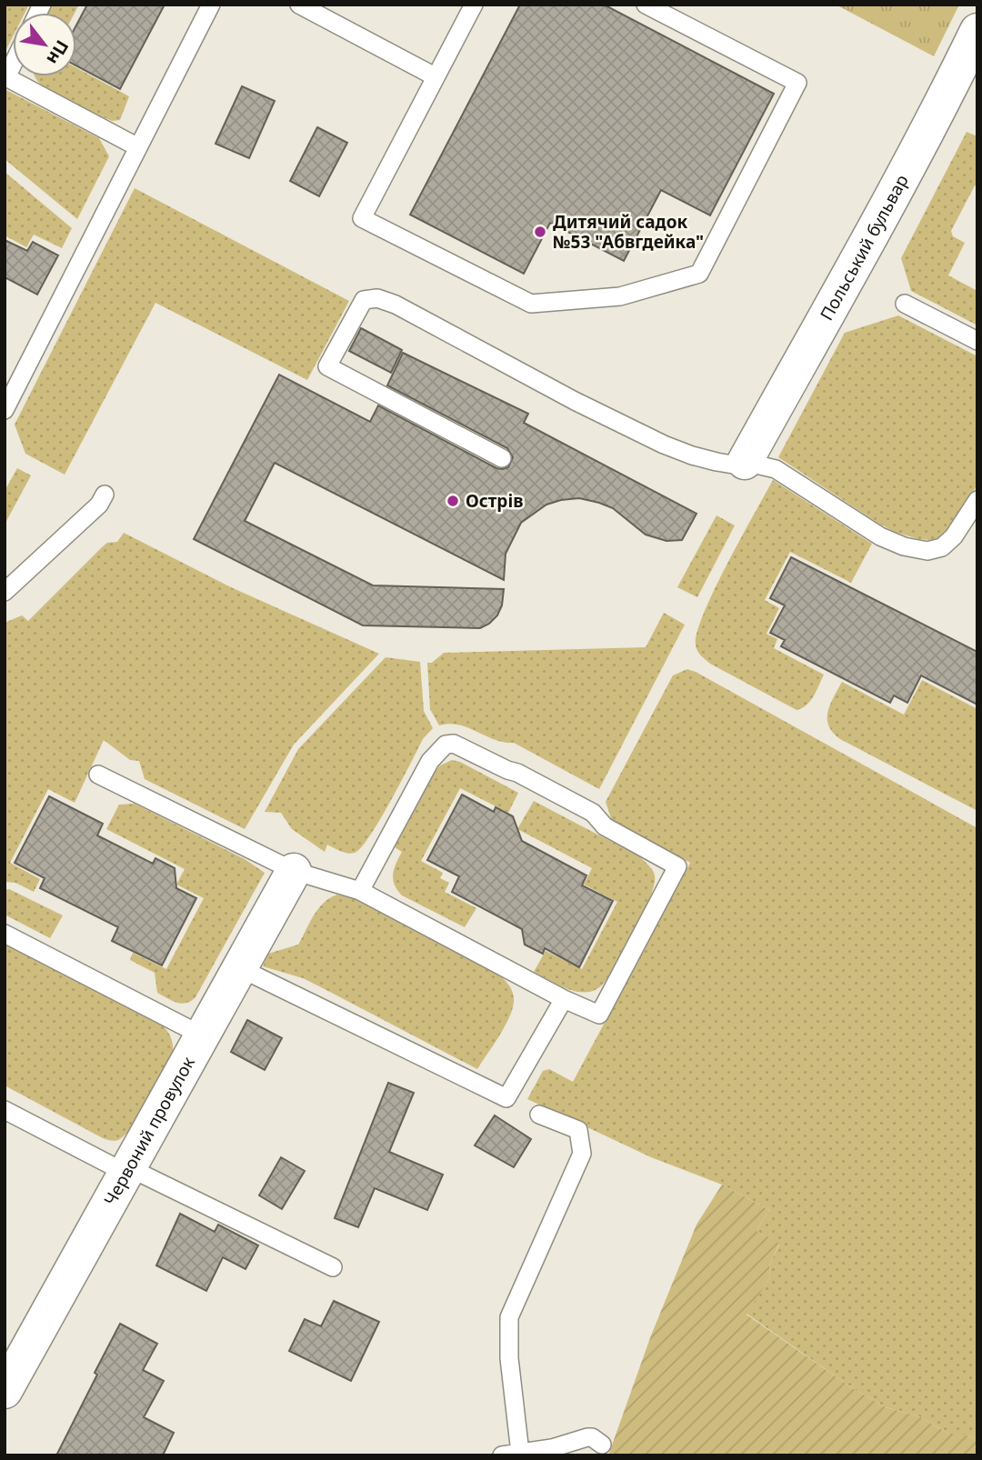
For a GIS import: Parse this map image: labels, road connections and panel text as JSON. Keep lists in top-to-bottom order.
{
  "streets": {
    "street": ["Польський бульвар", "Червоний провулок"]
  },
  "places": ["Дитячий садок №53 \"Абвгдейка\"", "Острів"],
  "north": "bottom right"
}
